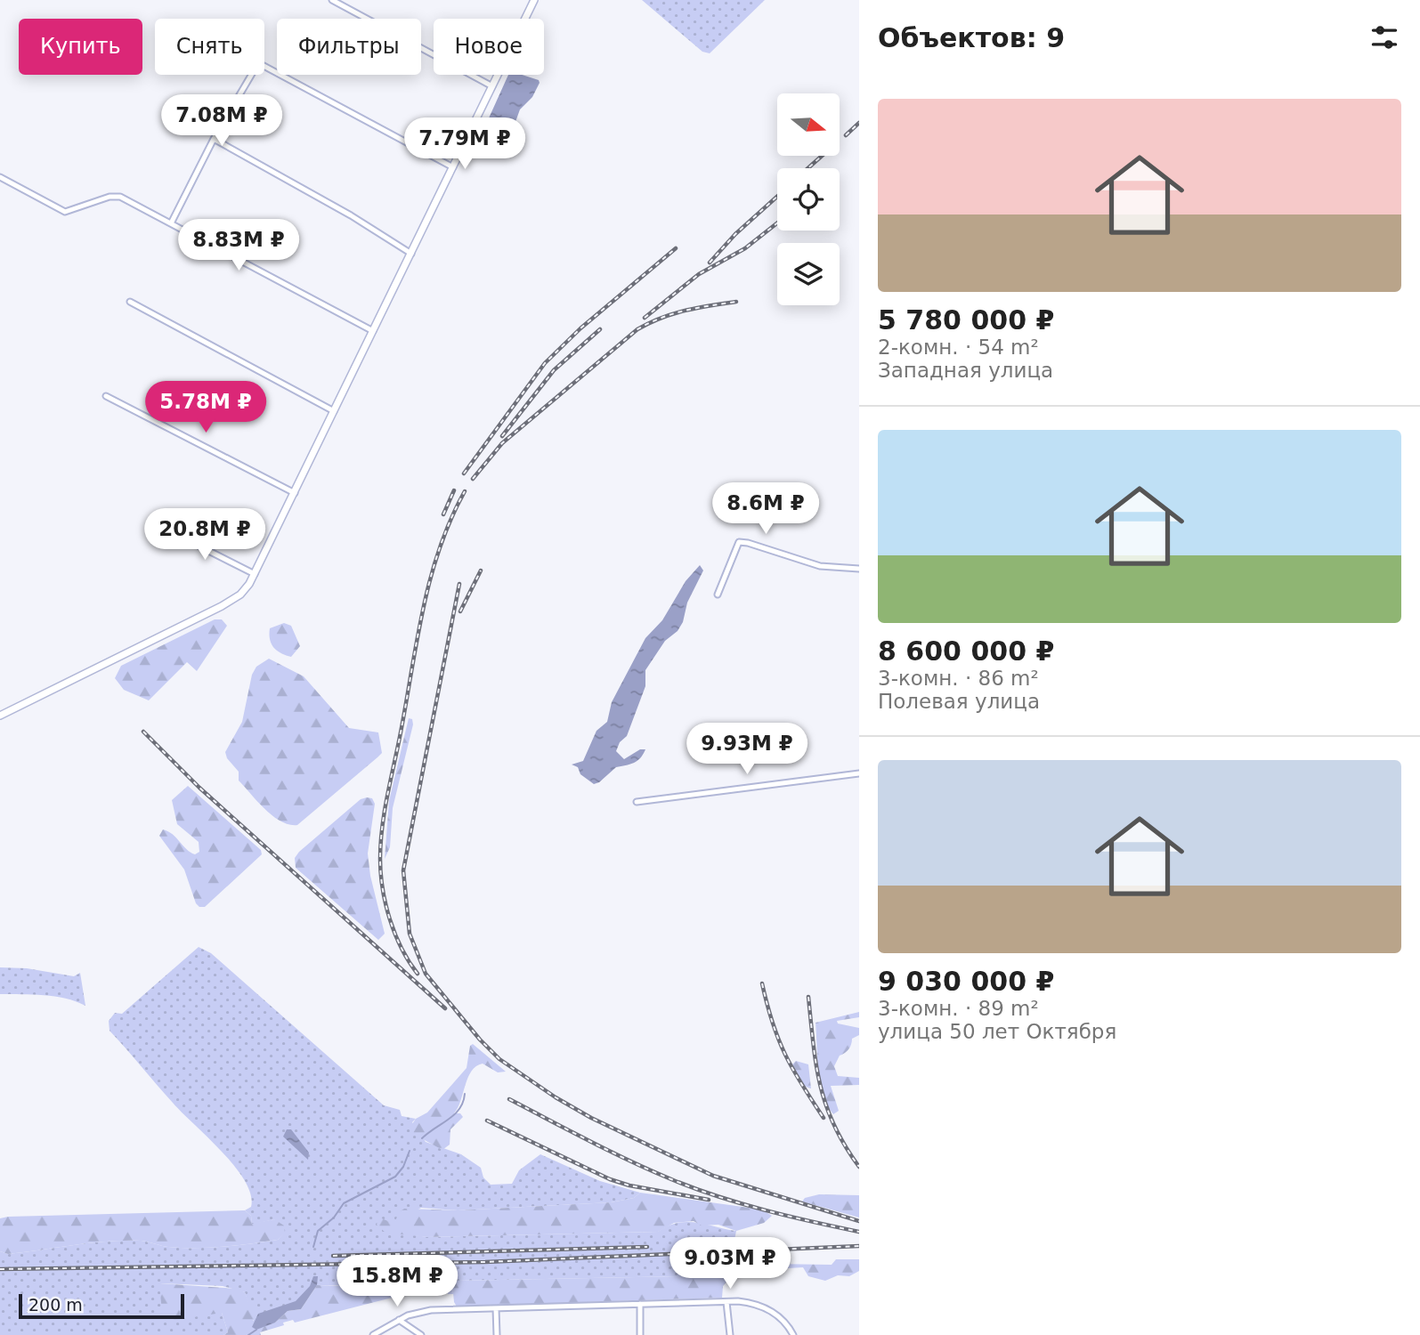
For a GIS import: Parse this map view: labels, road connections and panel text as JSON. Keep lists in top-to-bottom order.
{
  "scale_bar": "200 m",
  "north": "right",
  "page": {
    "heading": "Объектов: 9",
    "chip": [
      "Купить",
      "Снять",
      "Фильтры",
      "Новое"
    ],
    "list": [
      {
        "name": "5 780 000 ₽",
        "note": "2-комн. · 54 m² · Западная улица"
      },
      {
        "name": "8 600 000 ₽",
        "note": "3-комн. · 86 m² · Полевая улица"
      },
      {
        "name": "9 030 000 ₽",
        "note": "3-комн. · 89 m² · улица 50 лет Октября"
      }
    ],
    "price": [
      "7.08M ₽",
      "7.79M ₽",
      "8.83M ₽",
      "5.78M ₽",
      "8.6M ₽",
      "20.8M ₽",
      "9.93M ₽",
      "9.03M ₽",
      "15.8M ₽"
    ],
    "scale": "200 m"
  }
}
